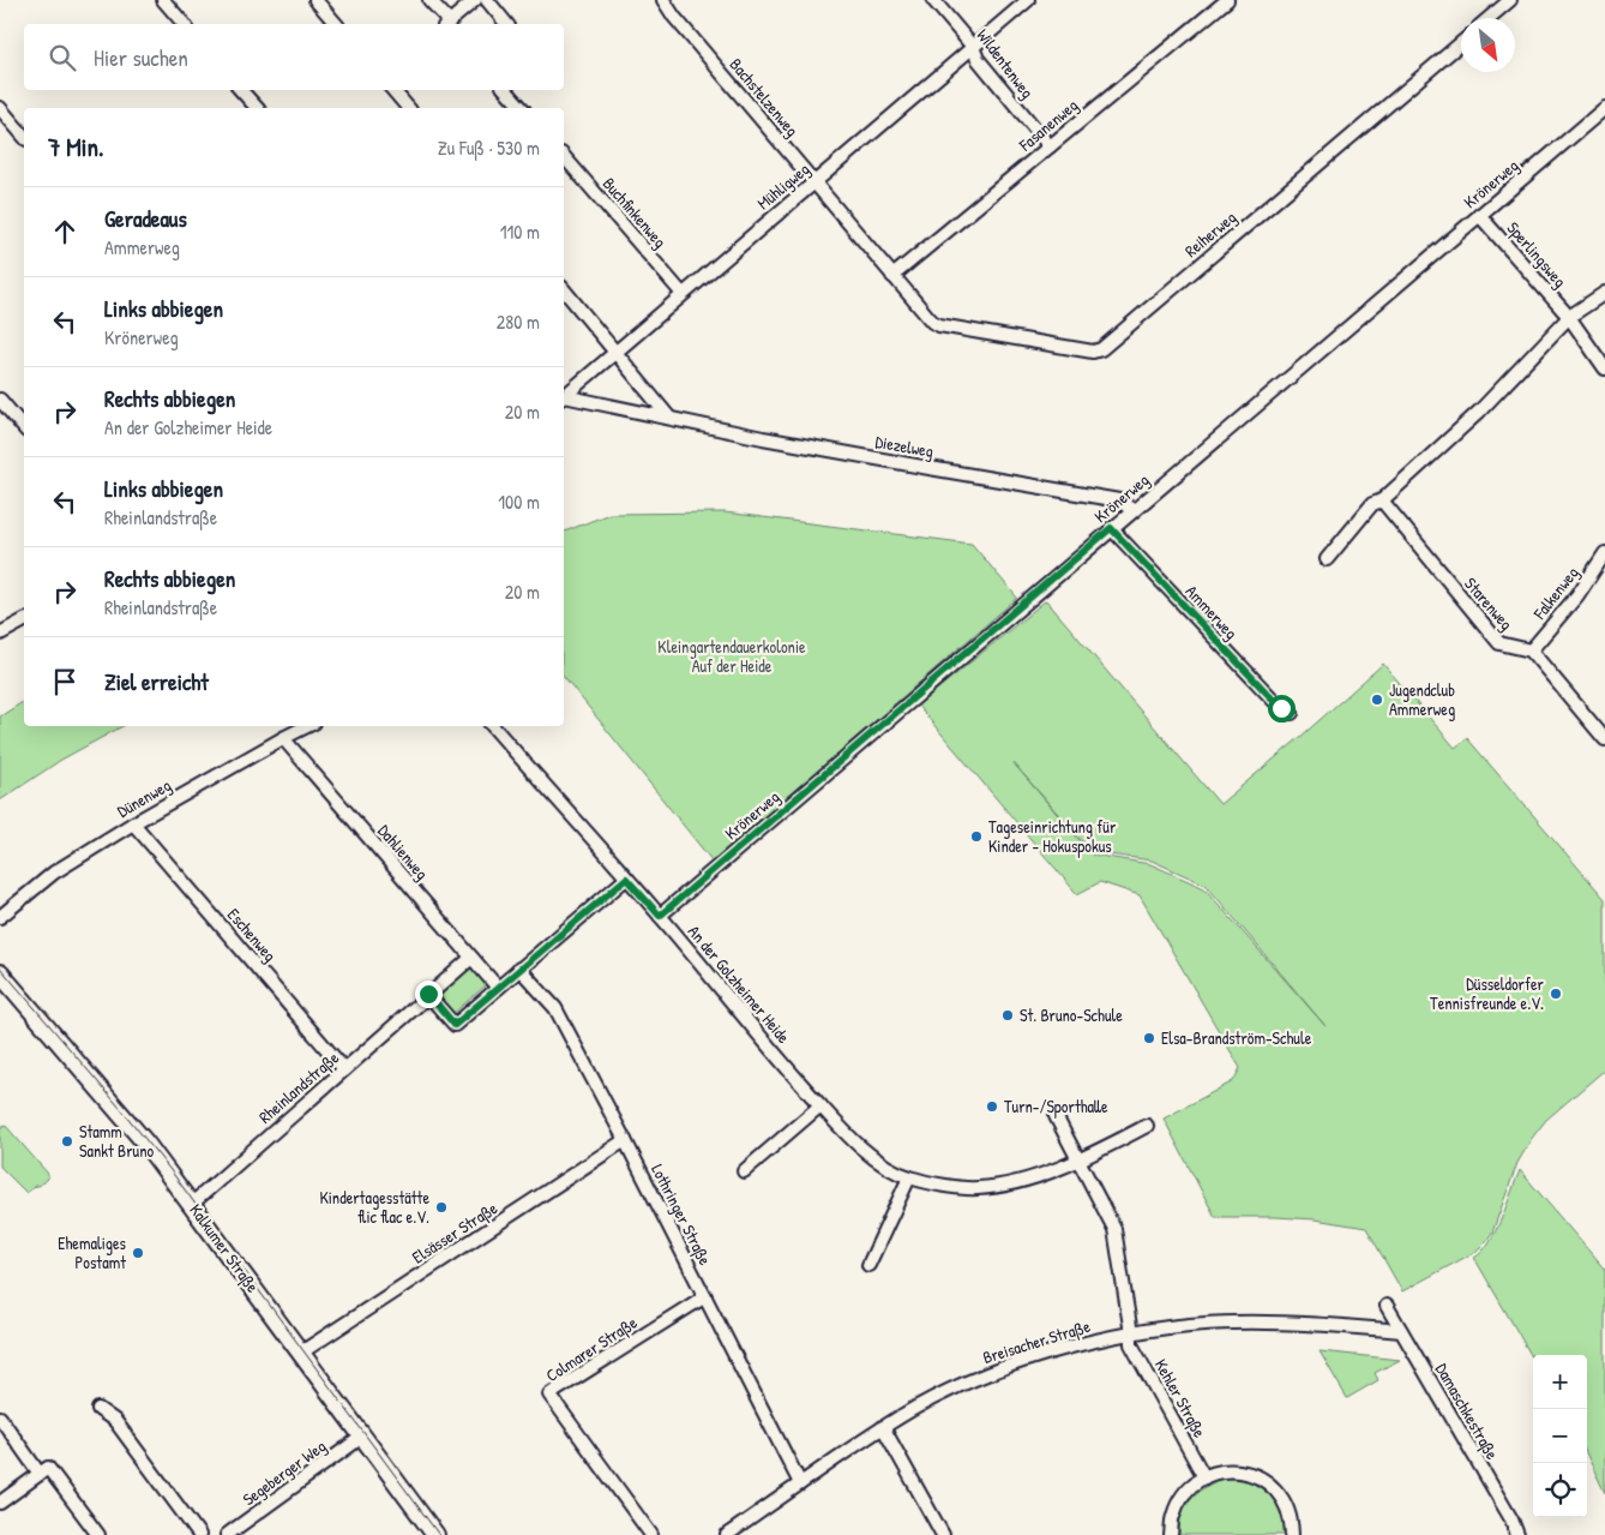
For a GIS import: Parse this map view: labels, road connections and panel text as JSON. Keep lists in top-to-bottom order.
{
  "streets": {
    "main road": ["Kalkumer Straße"],
    "street": [
      "Wildentenweg",
      "Bachstelzenweg",
      "Fasanenweg",
      "Krönerweg",
      "Mühligweg",
      "Buchfinkenweg",
      "Reiherweg",
      "Sperlingsweg",
      "Diezelweg",
      "Falkenweg",
      "Starenweg",
      "Ammerweg",
      "Dünenweg",
      "Dahlienweg",
      "Eschenweg",
      "An der Golzheimer Heide",
      "Rheinlandstraße",
      "Lothringer Straße",
      "Elsässer Straße",
      "Breisacher Straße",
      "Colmarer Straße",
      "Kehler Straße",
      "Damaschkestraße",
      "Segeberger Weg"
    ]
  },
  "crossings": [
    ["Wildentenweg", "Fasanenweg"],
    ["Wildentenweg", "Mühligweg"],
    ["Bachstelzenweg", "Fasanenweg"],
    ["Bachstelzenweg", "Mühligweg"],
    ["Bachstelzenweg", "Reiherweg"],
    ["Krönerweg", "Sperlingsweg"],
    ["Krönerweg", "Diezelweg"],
    ["Krönerweg", "Ammerweg"],
    ["Krönerweg", "An der Golzheimer Heide"],
    ["Mühligweg", "Buchfinkenweg"],
    ["Falkenweg", "Starenweg"],
    ["Dünenweg", "Dahlienweg"],
    ["Dünenweg", "Eschenweg"],
    ["Dahlienweg", "Rheinlandstraße"],
    ["Eschenweg", "Rheinlandstraße"],
    ["Rheinlandstraße", "Kalkumer Straße"],
    ["Lothringer Straße", "Elsässer Straße"],
    ["Lothringer Straße", "Breisacher Straße"],
    ["Lothringer Straße", "Colmarer Straße"],
    ["Elsässer Straße", "Kalkumer Straße"],
    ["Kalkumer Straße", "Segeberger Weg"],
    ["Breisacher Straße", "Kehler Straße"],
    ["Breisacher Straße", "Damaschkestraße"]
  ],
  "parks": ["Kleingartendauerkolonie Auf der Heide"],
  "places": [
    "Jugendclub Ammerweg",
    "Tageseinrichtung für Kinder - Hokuspokus",
    "Düsseldorfer Tennisfreunde e.V.",
    "St. Bruno-Schule",
    "Elsa-Brandström-Schule",
    "Turn-/Sporthalle",
    "Stamm Sankt Bruno",
    "Kindertagesstätte flic flac e.V.",
    "Ehemaliges Postamt"
  ],
  "north": "bottom right",
  "page": {
    "search": "Hier suchen",
    "heading": ["7 Min.", "Zu Fuß · 530 m"],
    "list": [
      ["Geradeaus", "Ammerweg", "110 m"],
      ["Links abbiegen", "Krönerweg", "280 m"],
      ["Rechts abbiegen", "An der Golzheimer Heide", "20 m"],
      ["Links abbiegen", "Rheinlandstraße", "100 m"],
      ["Rechts abbiegen", "Rheinlandstraße", "20 m"],
      "Ziel erreicht"
    ],
    "map_buttons": ["+", "−"]
  }
}
